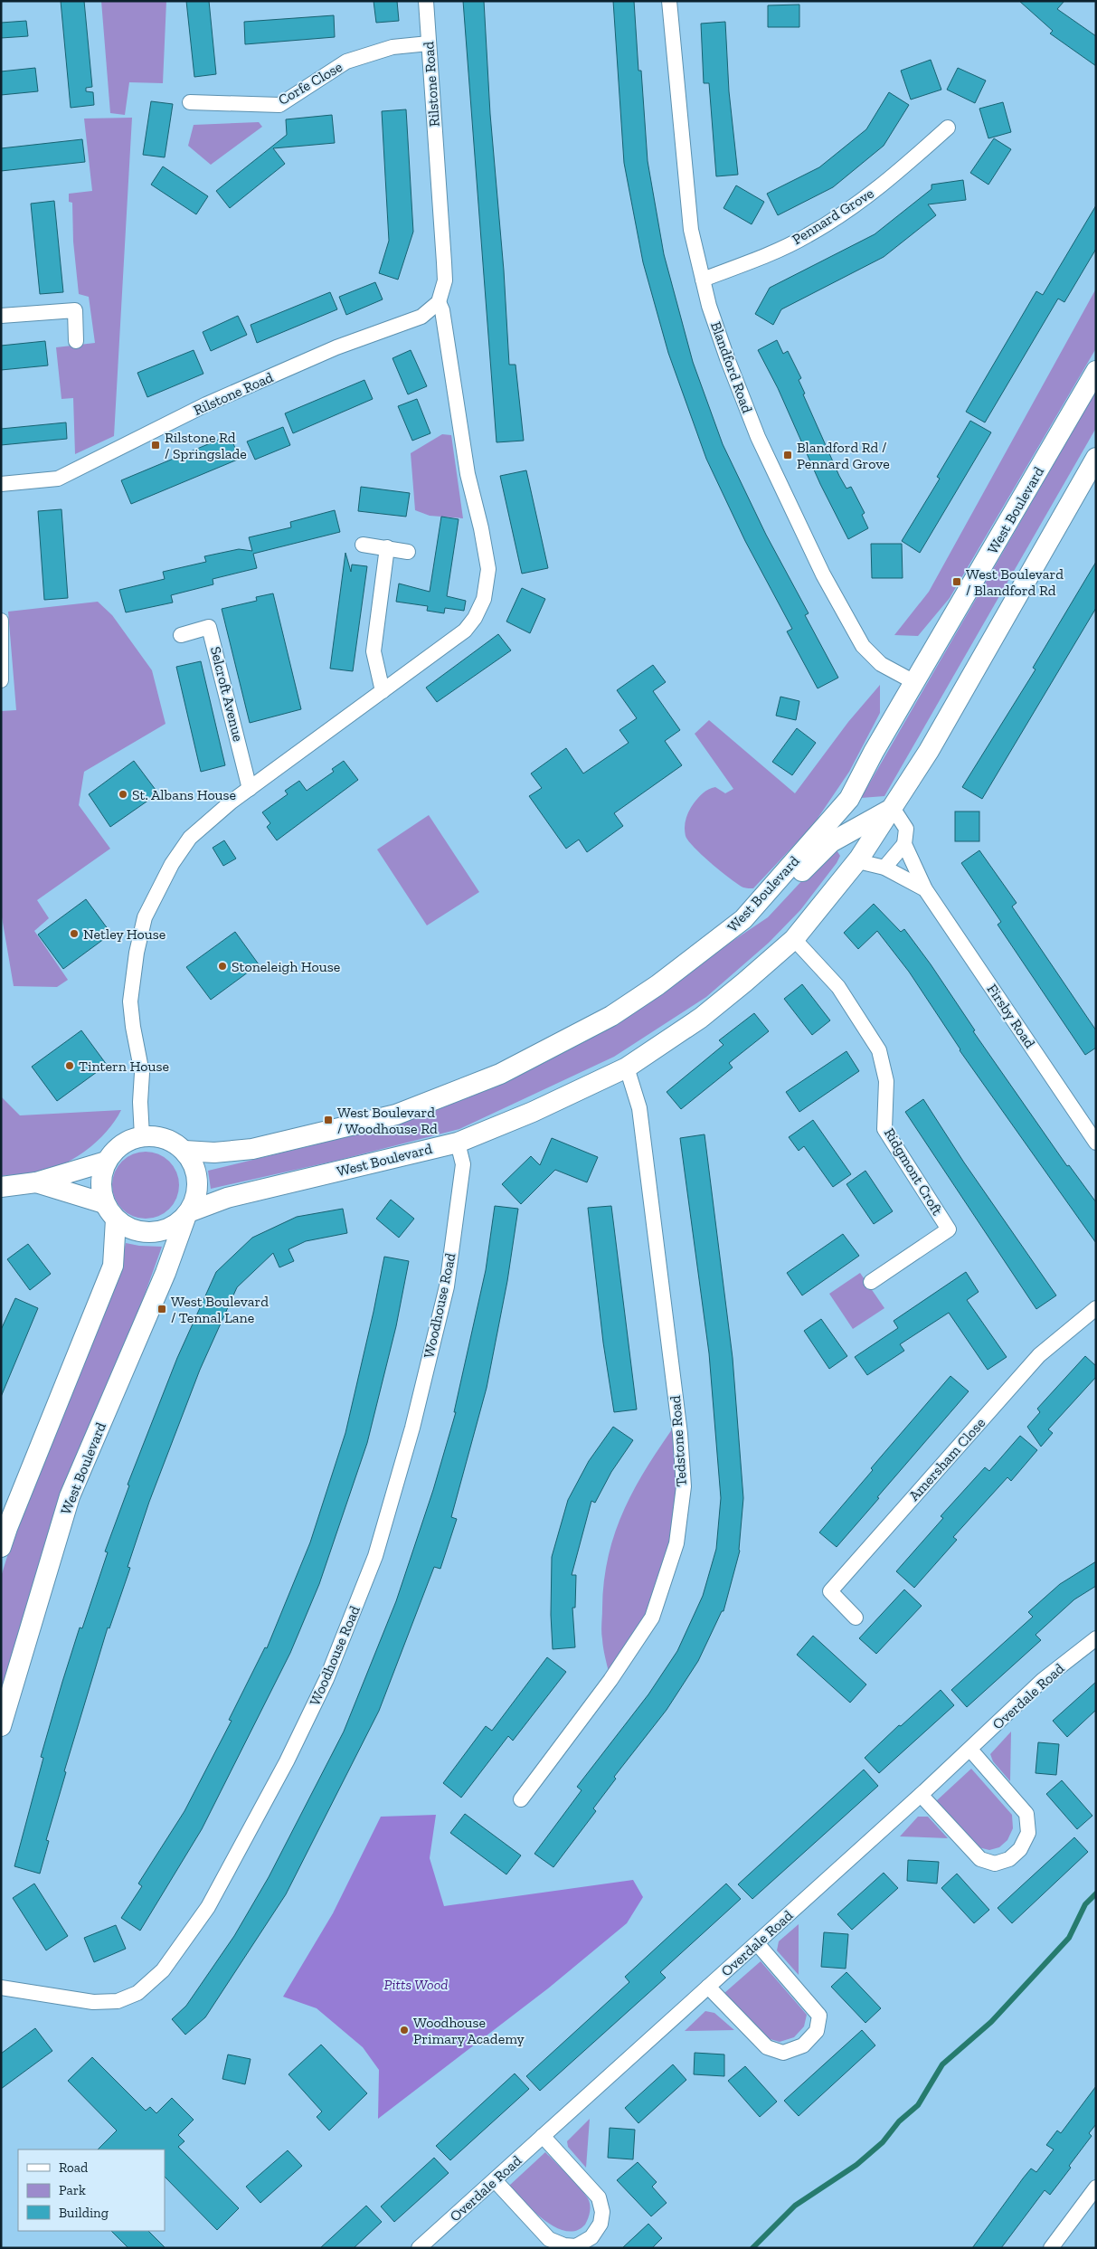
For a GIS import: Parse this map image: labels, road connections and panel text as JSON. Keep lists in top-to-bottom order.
{
  "streets": {
    "main road": ["West Boulevard"],
    "street": [
      "Corfe Close",
      "Rilstone Road",
      "Pennard Grove",
      "Blandford Road",
      "Selcroft Avenue",
      "Firsby Road",
      "Ridgmont Croft",
      "Woodhouse Road",
      "Tedstone Road",
      "Amersham Close",
      "Overdale Road"
    ]
  },
  "crossings": [
    ["Corfe Close", "Rilstone Road"],
    ["Pennard Grove", "Blandford Road"],
    ["Blandford Road", "West Boulevard"],
    ["West Boulevard", "Firsby Road"],
    ["West Boulevard", "Ridgmont Croft"],
    ["West Boulevard", "Woodhouse Road"],
    ["West Boulevard", "Tedstone Road"]
  ],
  "parks": ["Pitts Wood"],
  "places": {
    "transit": [
      "Rilstone Rd / Springslade",
      "Blandford Rd / Pennard Grove",
      "West Boulevard / Blandford Rd",
      "West Boulevard / Woodhouse Rd",
      "West Boulevard / Tennal Lane"
    ],
    "other": [
      "St. Albans House",
      "Netley House",
      "Stoneleigh House",
      "Tintern House",
      "Woodhouse Primary Academy"
    ]
  },
  "legend": ["Road", "Park", "Building"]
}
